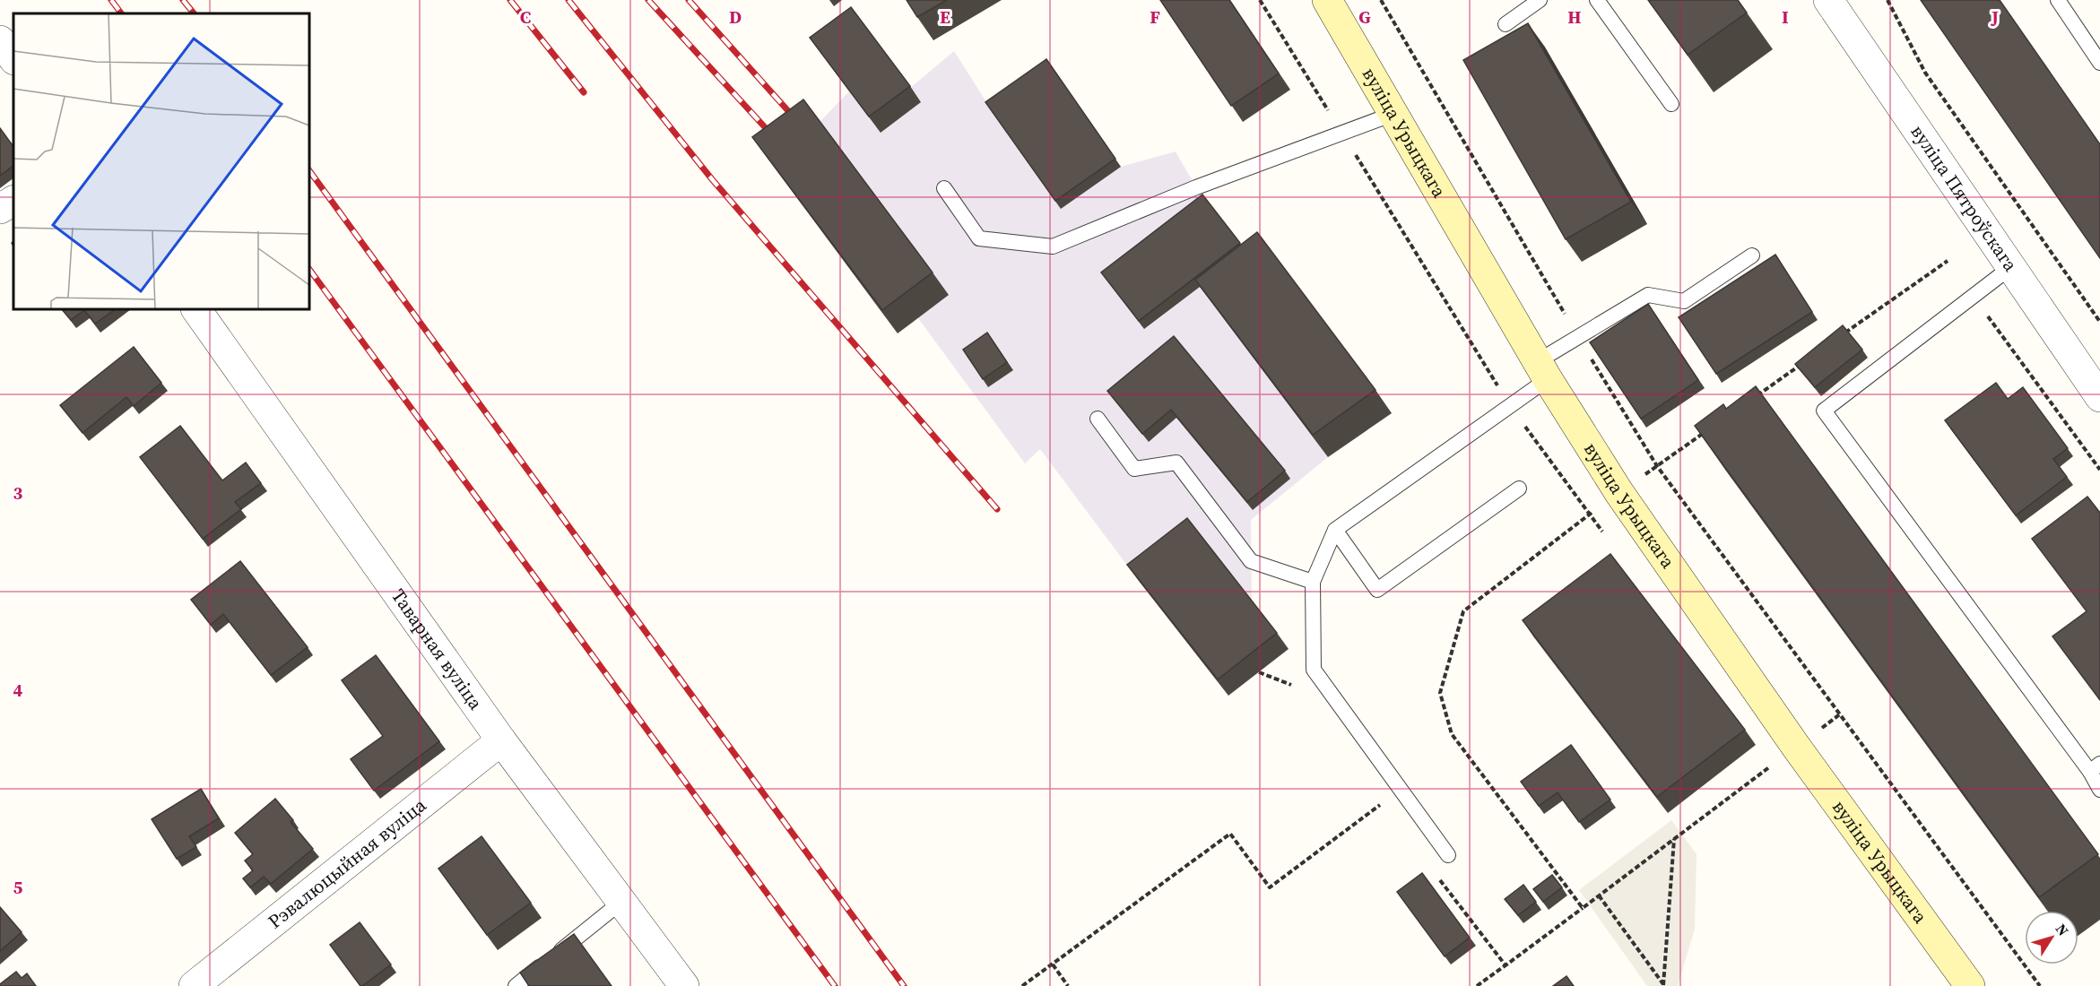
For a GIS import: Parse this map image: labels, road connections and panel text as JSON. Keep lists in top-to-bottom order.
{
  "streets": {
    "main road": ["вуліца Урыцкага"],
    "street": ["вуліца Пятроўскага", "Таварная вуліца", "Рэвалюцыйная вуліца"]
  },
  "crossings": [
    ["Таварная вуліца", "Рэвалюцыйная вуліца"]
  ],
  "north": "top right",
  "grid": {
    "columns": [
      "C",
      "D",
      "E",
      "F",
      "G",
      "H",
      "I",
      "J"
    ],
    "rows": ["3", "4", "5"]
  }
}
